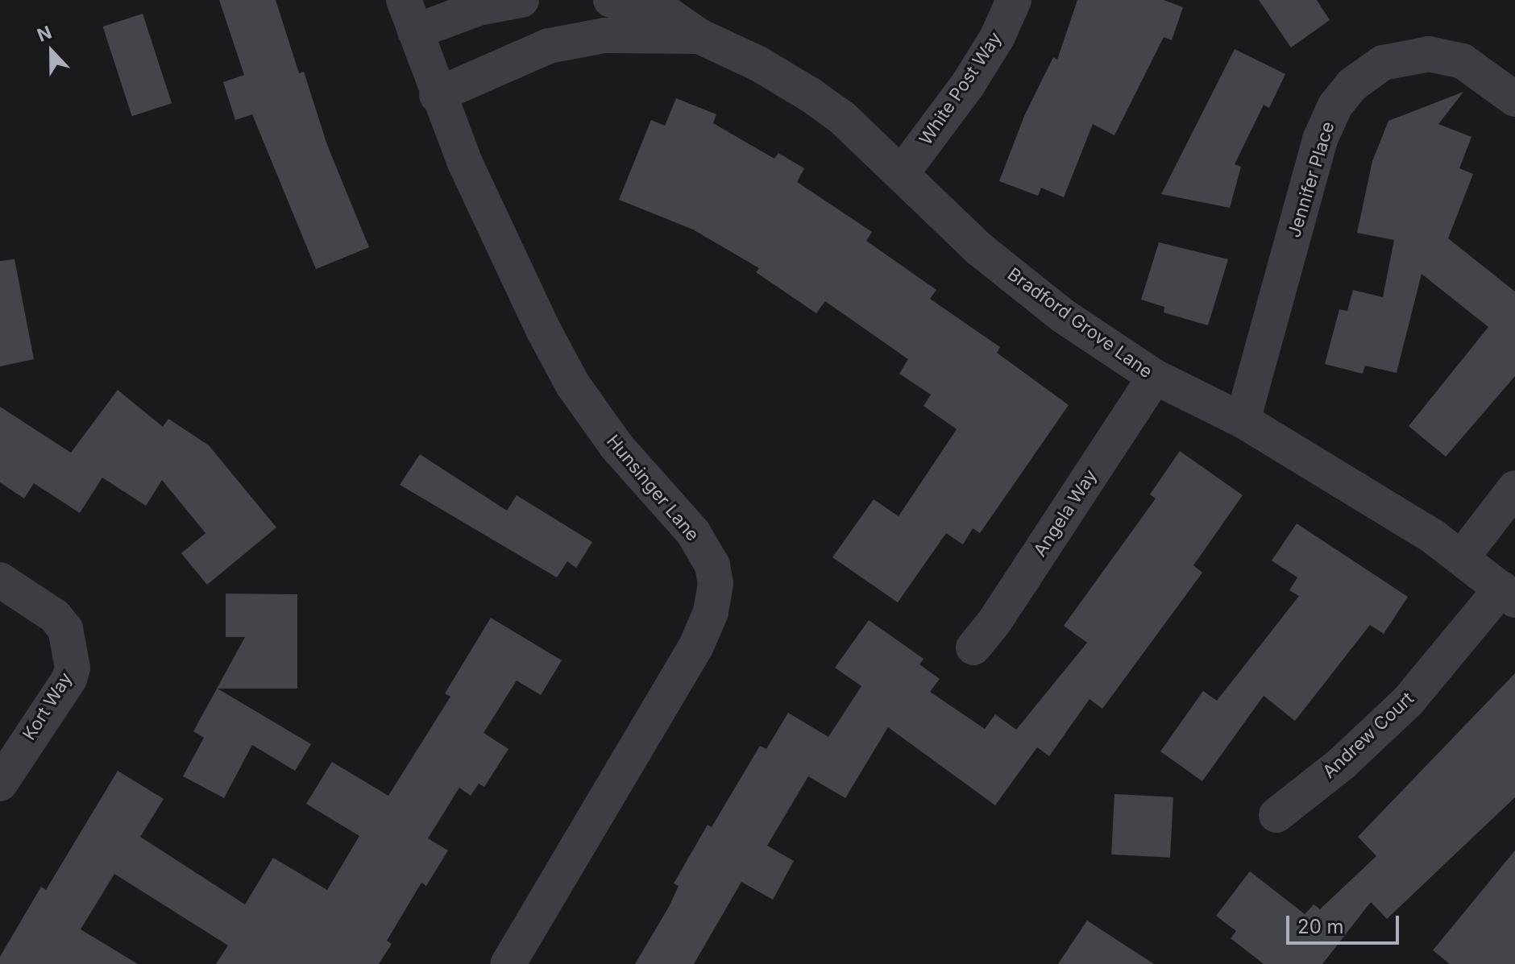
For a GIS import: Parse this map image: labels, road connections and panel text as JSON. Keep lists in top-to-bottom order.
{
  "streets": {
    "street": [
      "White Post Way",
      "Jennifer Place",
      "Bradford Grove Lane",
      "Hunsinger Lane",
      "Angela Way",
      "Kort Way",
      "Andrew Court"
    ]
  },
  "crossings": [
    ["White Post Way", "Bradford Grove Lane"],
    ["Jennifer Place", "Bradford Grove Lane"],
    ["Bradford Grove Lane", "Hunsinger Lane"],
    ["Bradford Grove Lane", "Angela Way"],
    ["Bradford Grove Lane", "Andrew Court"]
  ],
  "scale_bar": "20 m",
  "north": "top"
}
